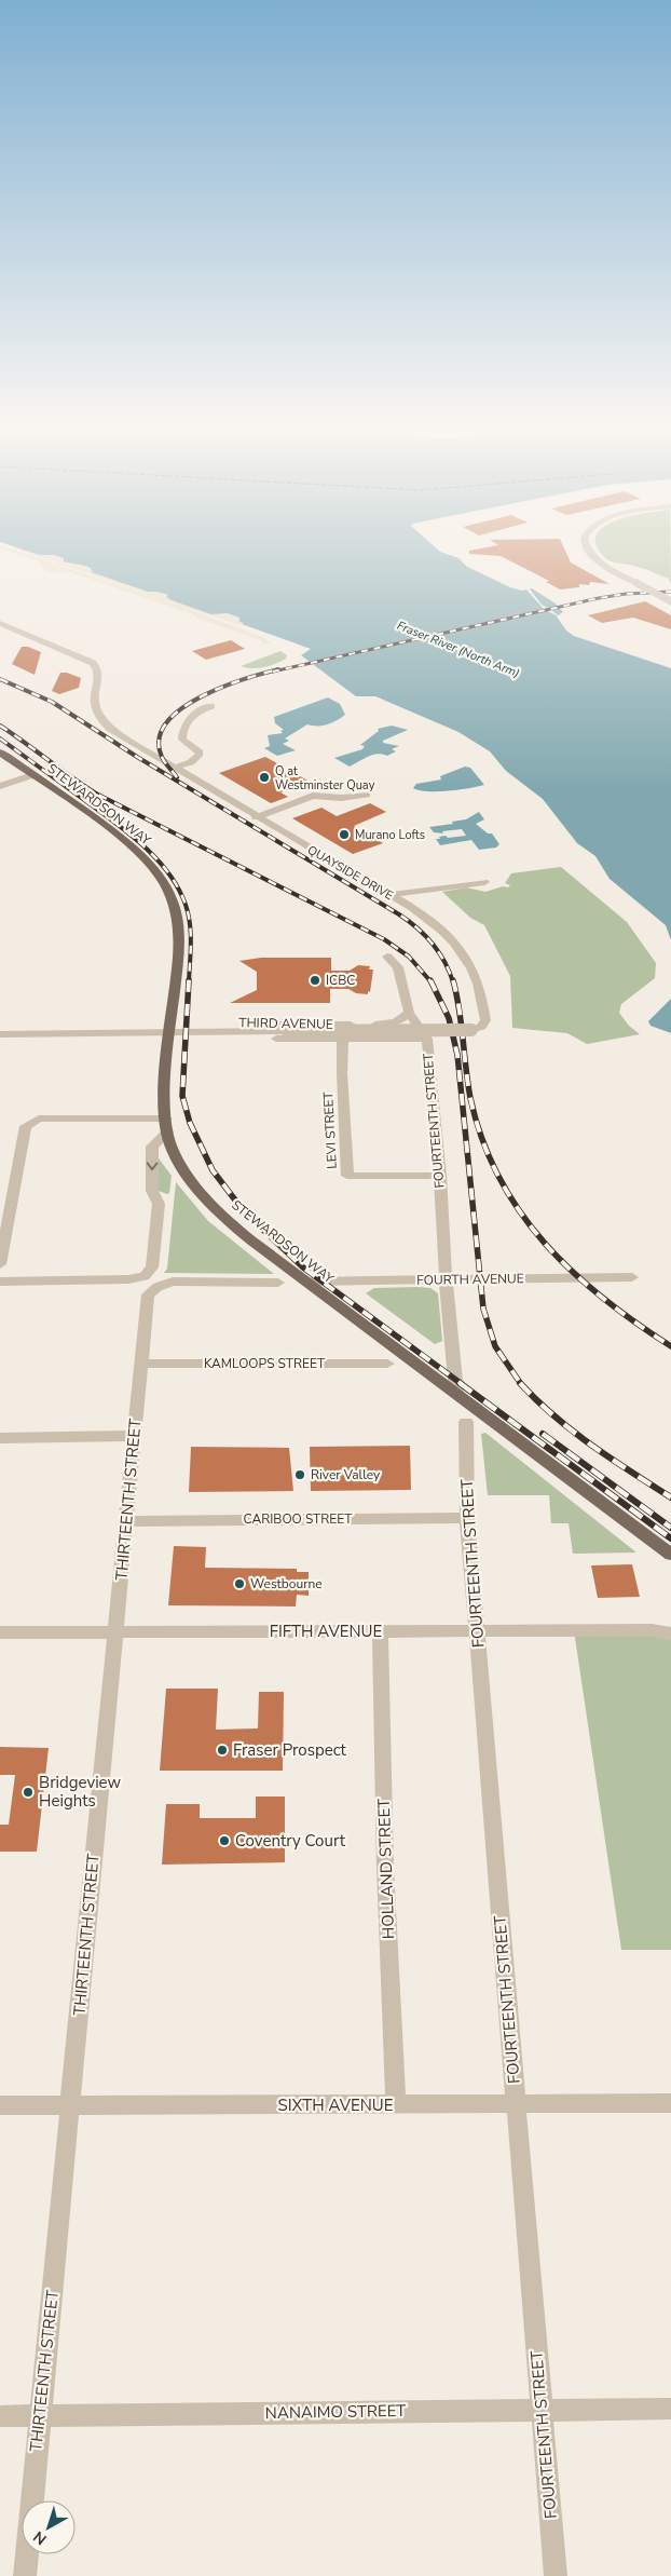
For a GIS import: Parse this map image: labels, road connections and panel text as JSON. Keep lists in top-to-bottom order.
{
  "streets": {
    "main road": ["STEWARDSON WAY"],
    "street": [
      "QUAYSIDE DRIVE",
      "THIRD AVENUE",
      "FOURTEENTH STREET",
      "LEVI STREET",
      "FOURTH AVENUE",
      "KAMLOOPS STREET",
      "THIRTEENTH STREET",
      "CARIBOO STREET",
      "FIFTH AVENUE",
      "HOLLAND STREET",
      "SIXTH AVENUE",
      "NANAIMO STREET"
    ]
  },
  "crossings": [
    ["STEWARDSON WAY", "FOURTEENTH STREET"],
    ["STEWARDSON WAY", "FOURTH AVENUE"],
    ["QUAYSIDE DRIVE", "THIRD AVENUE"],
    ["THIRD AVENUE", "FOURTEENTH STREET"],
    ["THIRD AVENUE", "LEVI STREET"],
    ["FOURTEENTH STREET", "LEVI STREET"],
    ["FOURTEENTH STREET", "FOURTH AVENUE"],
    ["FOURTEENTH STREET", "CARIBOO STREET"],
    ["FOURTEENTH STREET", "FIFTH AVENUE"],
    ["FOURTEENTH STREET", "SIXTH AVENUE"],
    ["FOURTEENTH STREET", "NANAIMO STREET"],
    ["KAMLOOPS STREET", "THIRTEENTH STREET"],
    ["THIRTEENTH STREET", "CARIBOO STREET"],
    ["THIRTEENTH STREET", "FIFTH AVENUE"],
    ["THIRTEENTH STREET", "SIXTH AVENUE"],
    ["THIRTEENTH STREET", "NANAIMO STREET"],
    ["FIFTH AVENUE", "HOLLAND STREET"],
    ["HOLLAND STREET", "SIXTH AVENUE"]
  ],
  "water": ["Fraser River (North Arm)"],
  "places": [
    "Q at Westminster Quay",
    "Murano Lofts",
    "ICBC",
    "River Valley",
    "Westbourne",
    "Fraser Prospect",
    "Bridgeview Heights",
    "Coventry Court"
  ],
  "north": "bottom left"
}
